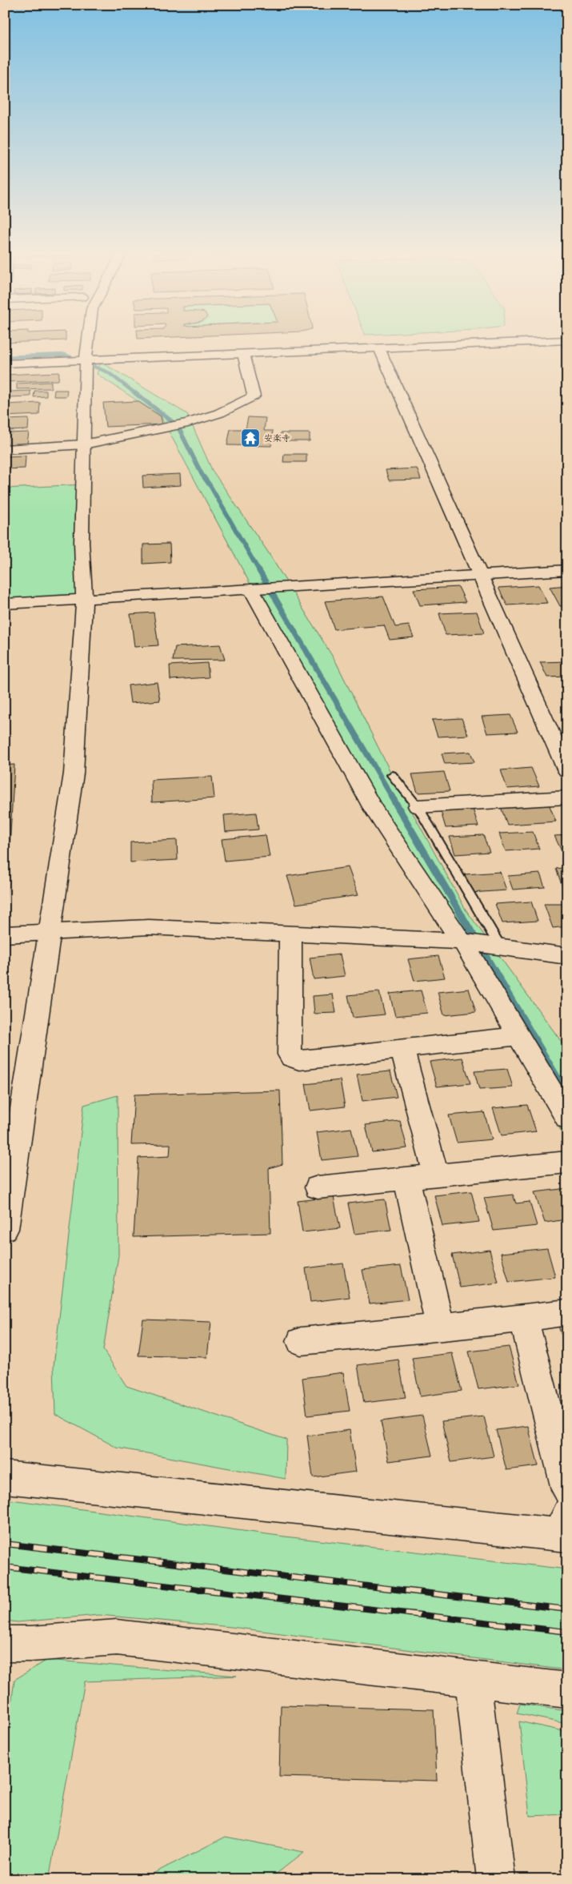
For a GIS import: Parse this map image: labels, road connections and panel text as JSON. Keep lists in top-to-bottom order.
{
  "places": {
    "temple": ["安楽寺"]
  }
}
